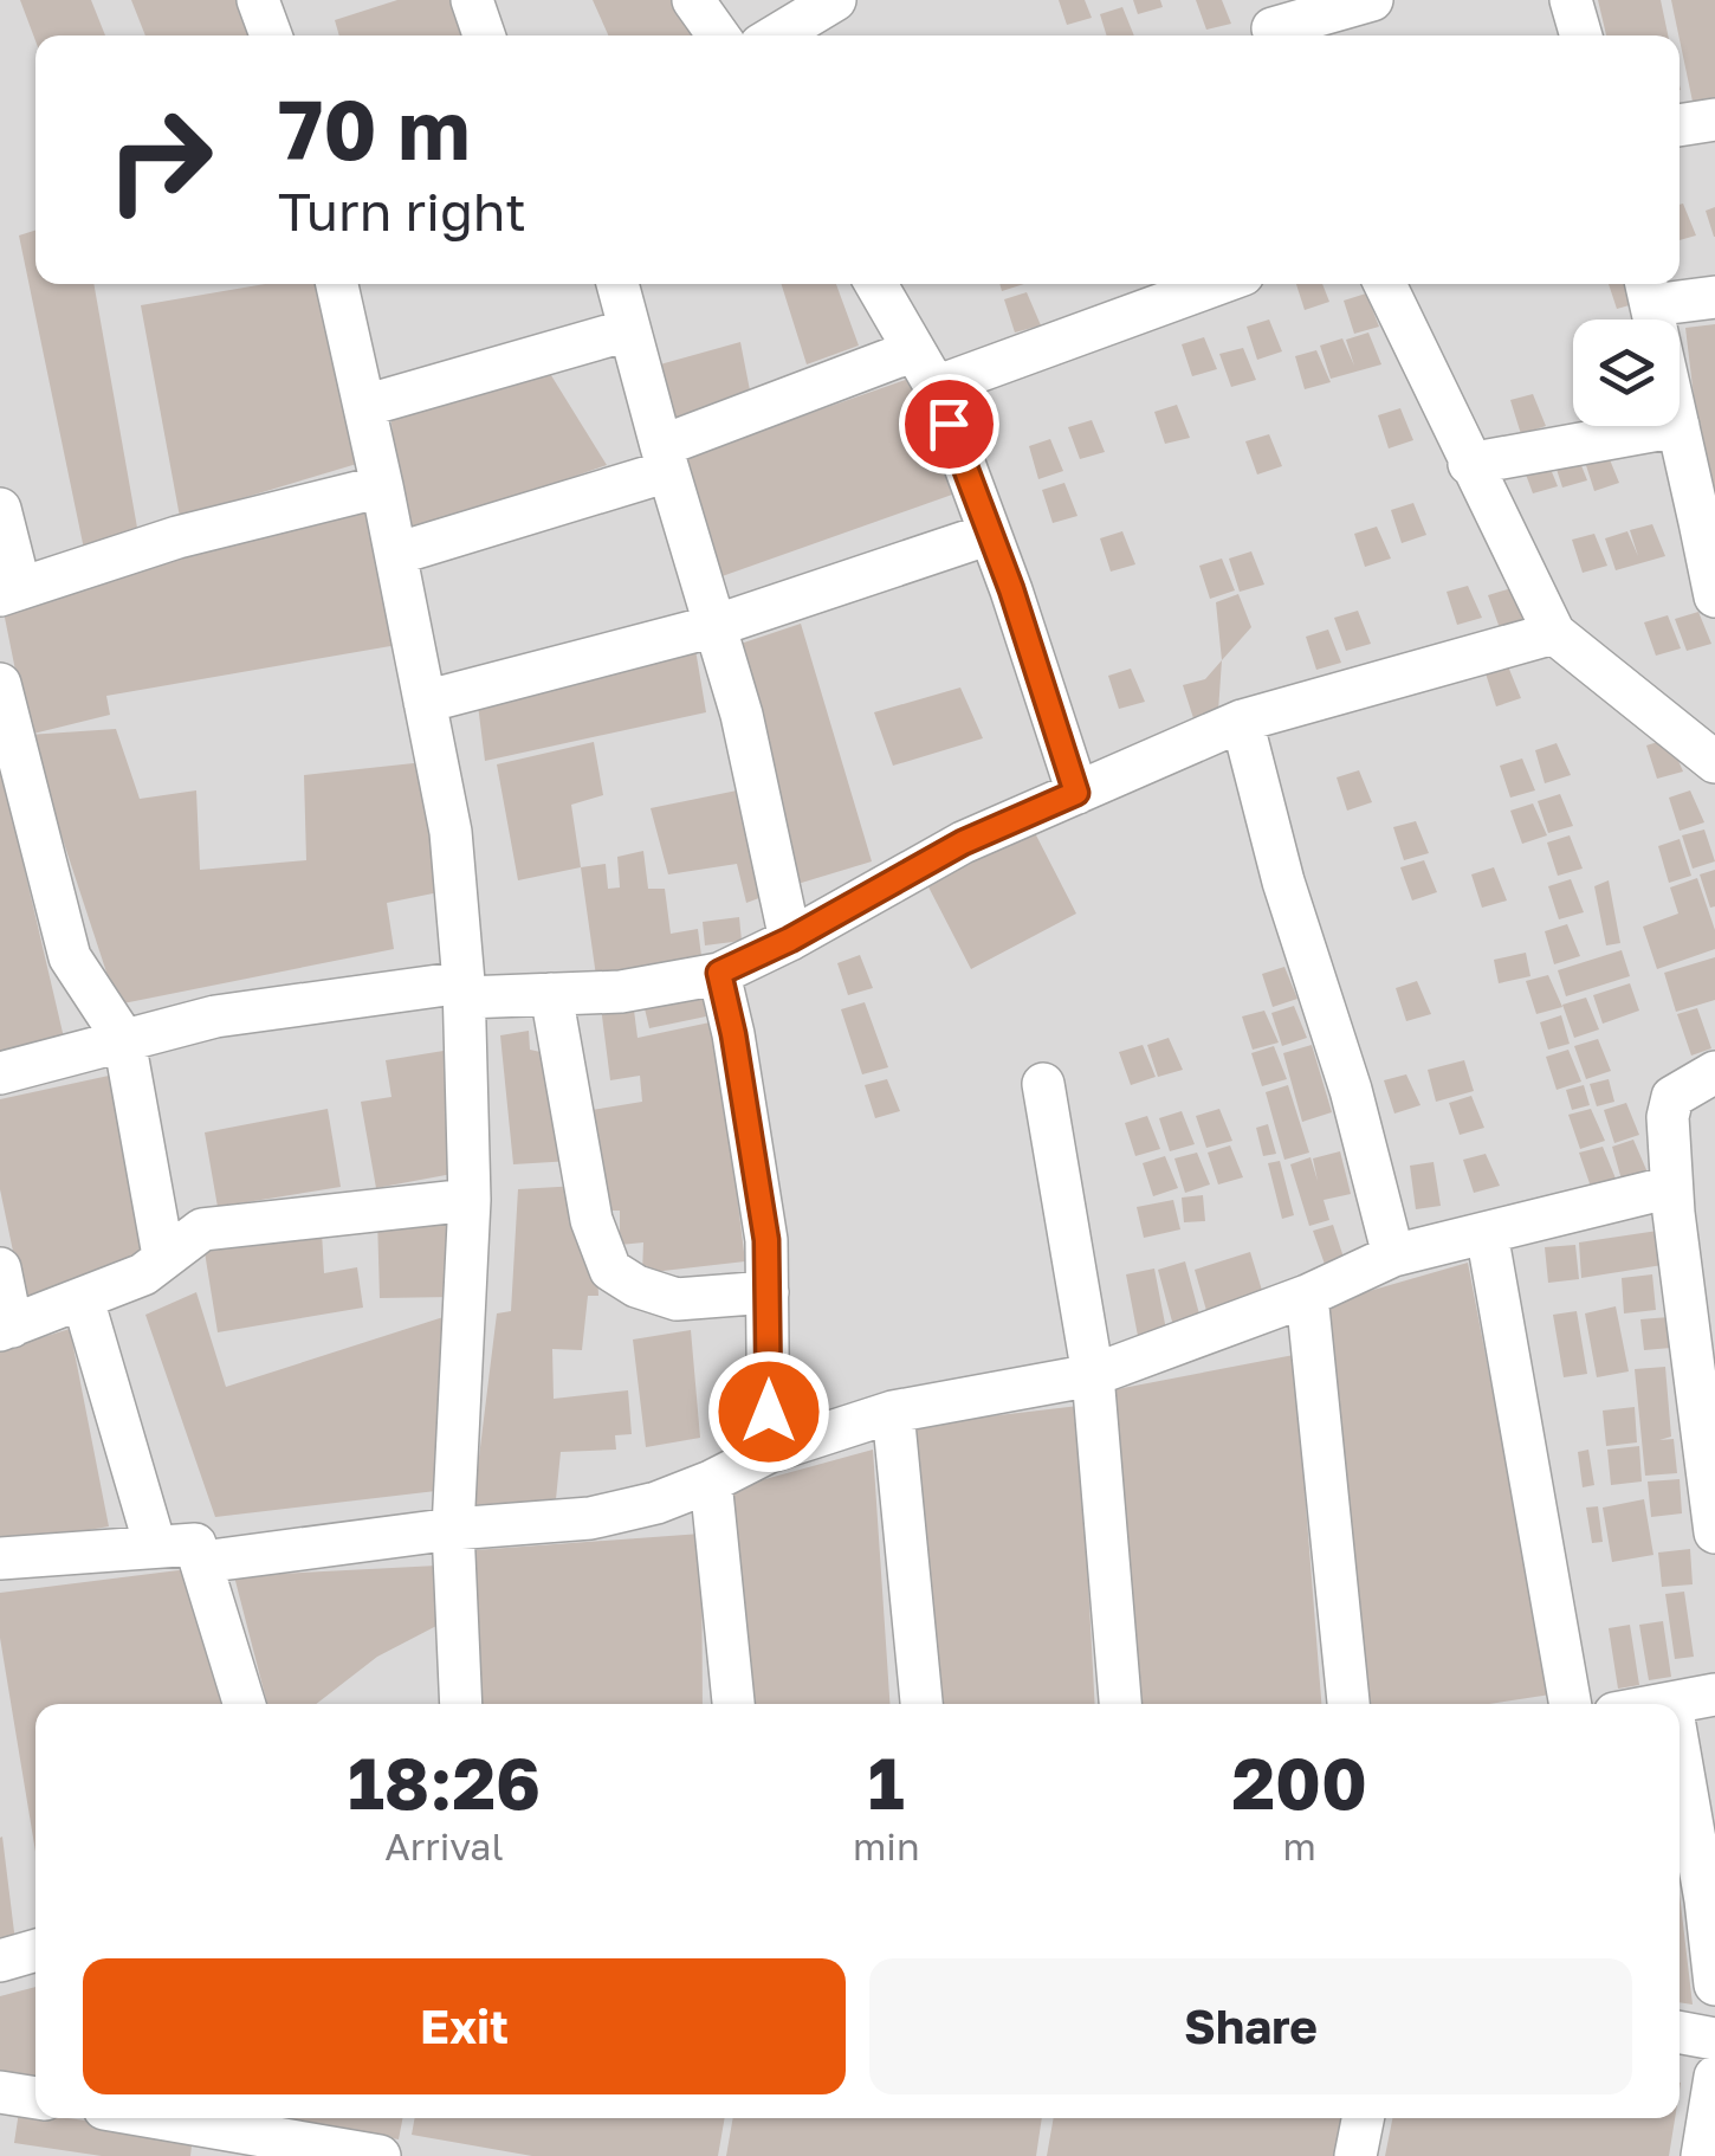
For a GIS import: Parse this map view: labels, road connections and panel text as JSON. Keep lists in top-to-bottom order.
{
  "page": {
    "turn": ["70 m", "Turn right"],
    "eta": [
      "18:26",
      "Arrival",
      "1",
      "min",
      "200",
      "m"
    ],
    "buttons": ["Exit", "Share"]
  }
}
